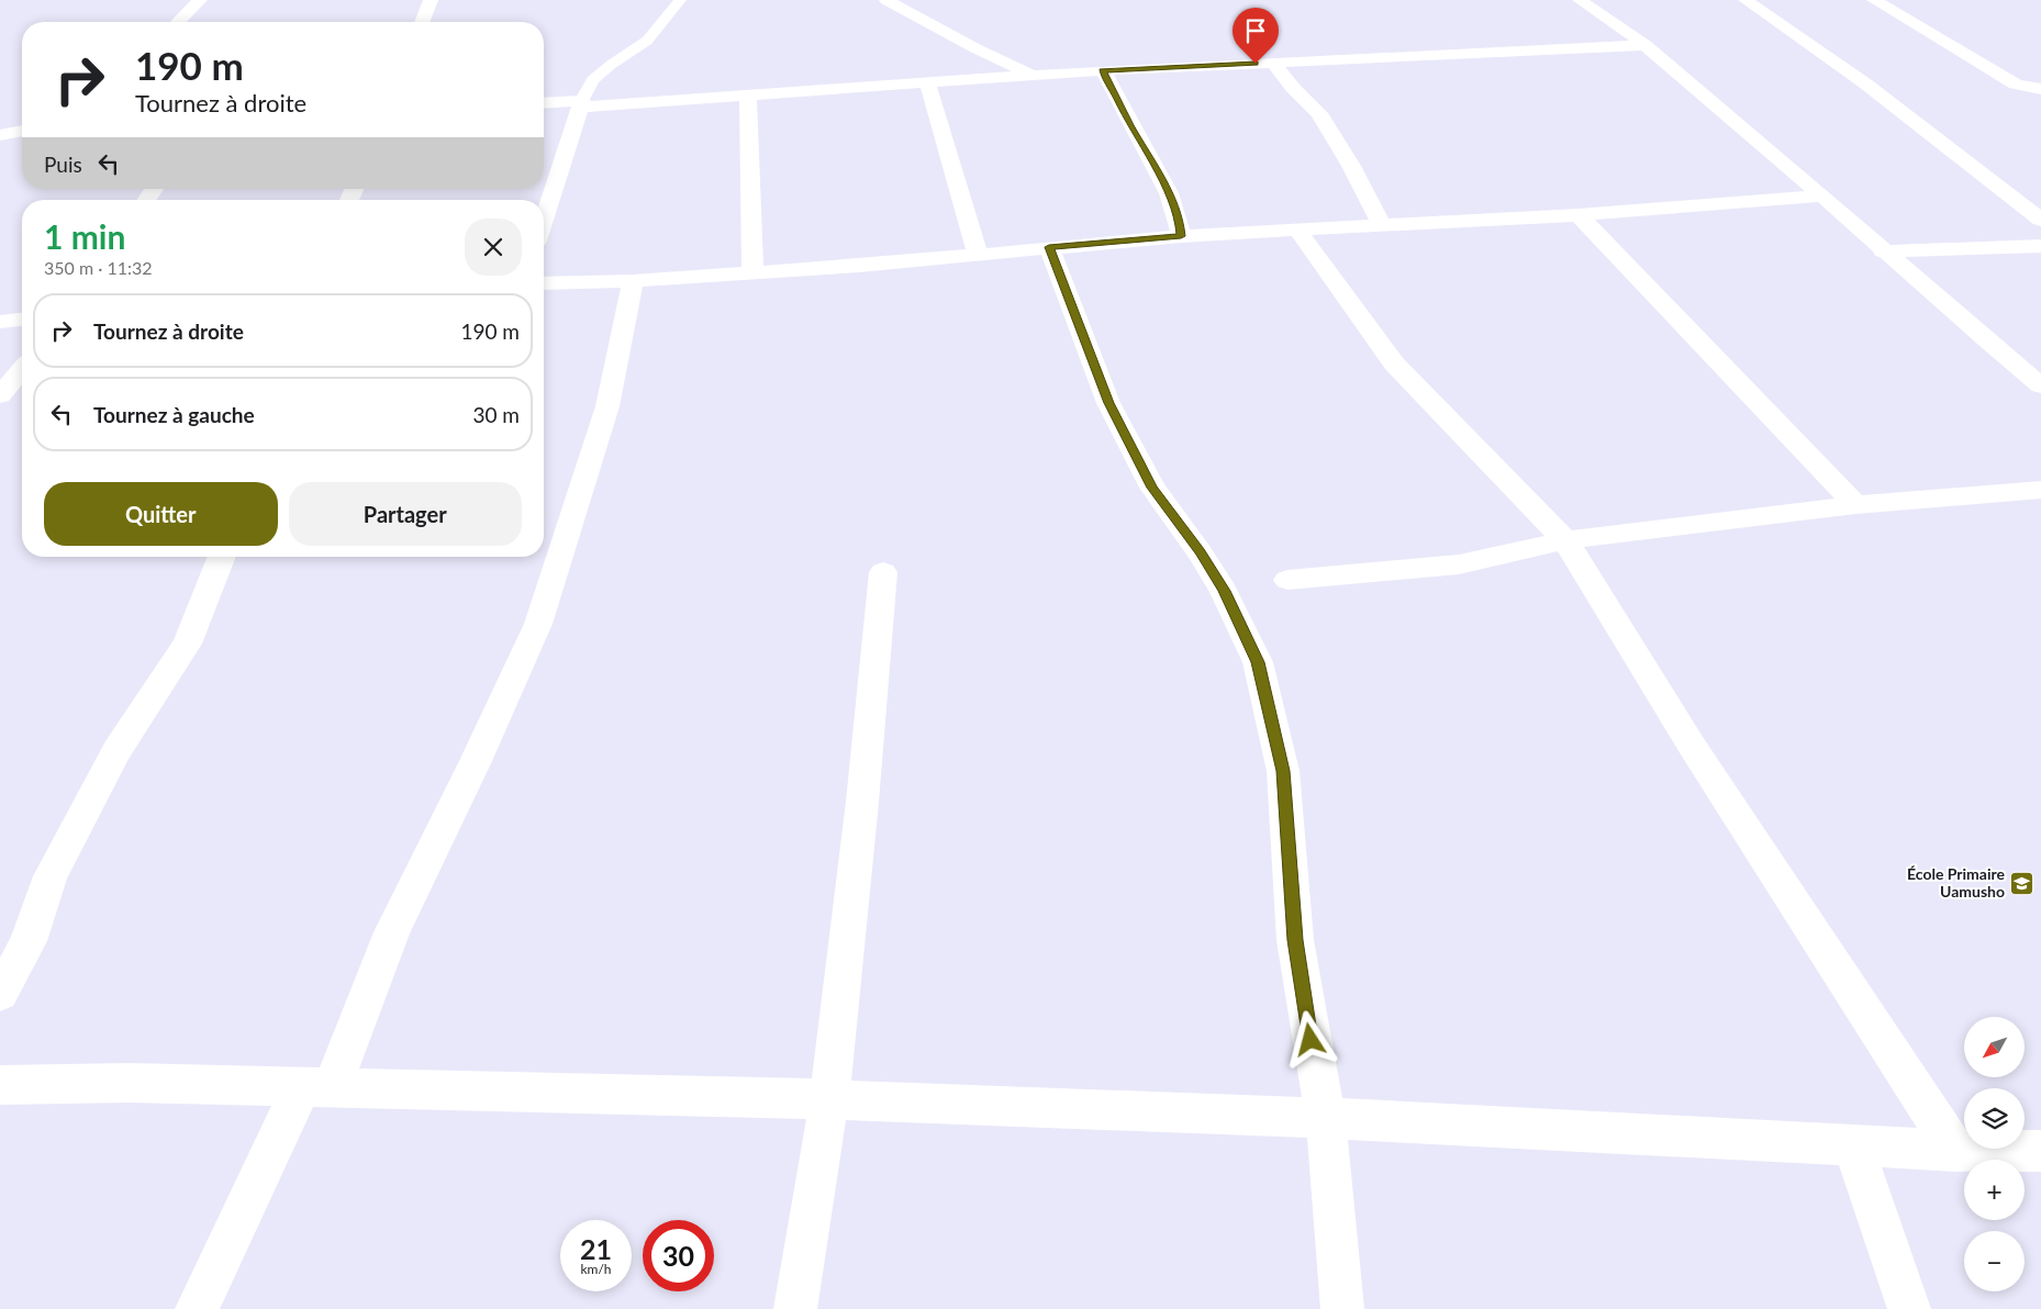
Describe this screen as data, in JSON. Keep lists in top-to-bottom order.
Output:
{
  "places": {
    "school or university": ["École Primaire Uamusho"]
  },
  "north": "bottom left",
  "page": {
    "turn": ["190 m", "Tournez à droite"],
    "then": "Puis",
    "heading": ["1 min", "350 m · 11:32"],
    "list": [
      {
        "name": "Tournez à droite",
        "value": "190 m"
      },
      {
        "name": "Tournez à gauche",
        "value": "30 m"
      }
    ],
    "buttons": ["Quitter", "Partager"],
    "map_buttons": ["+", "−"],
    "speed": "21 km/h",
    "limit": "30"
  }
}
